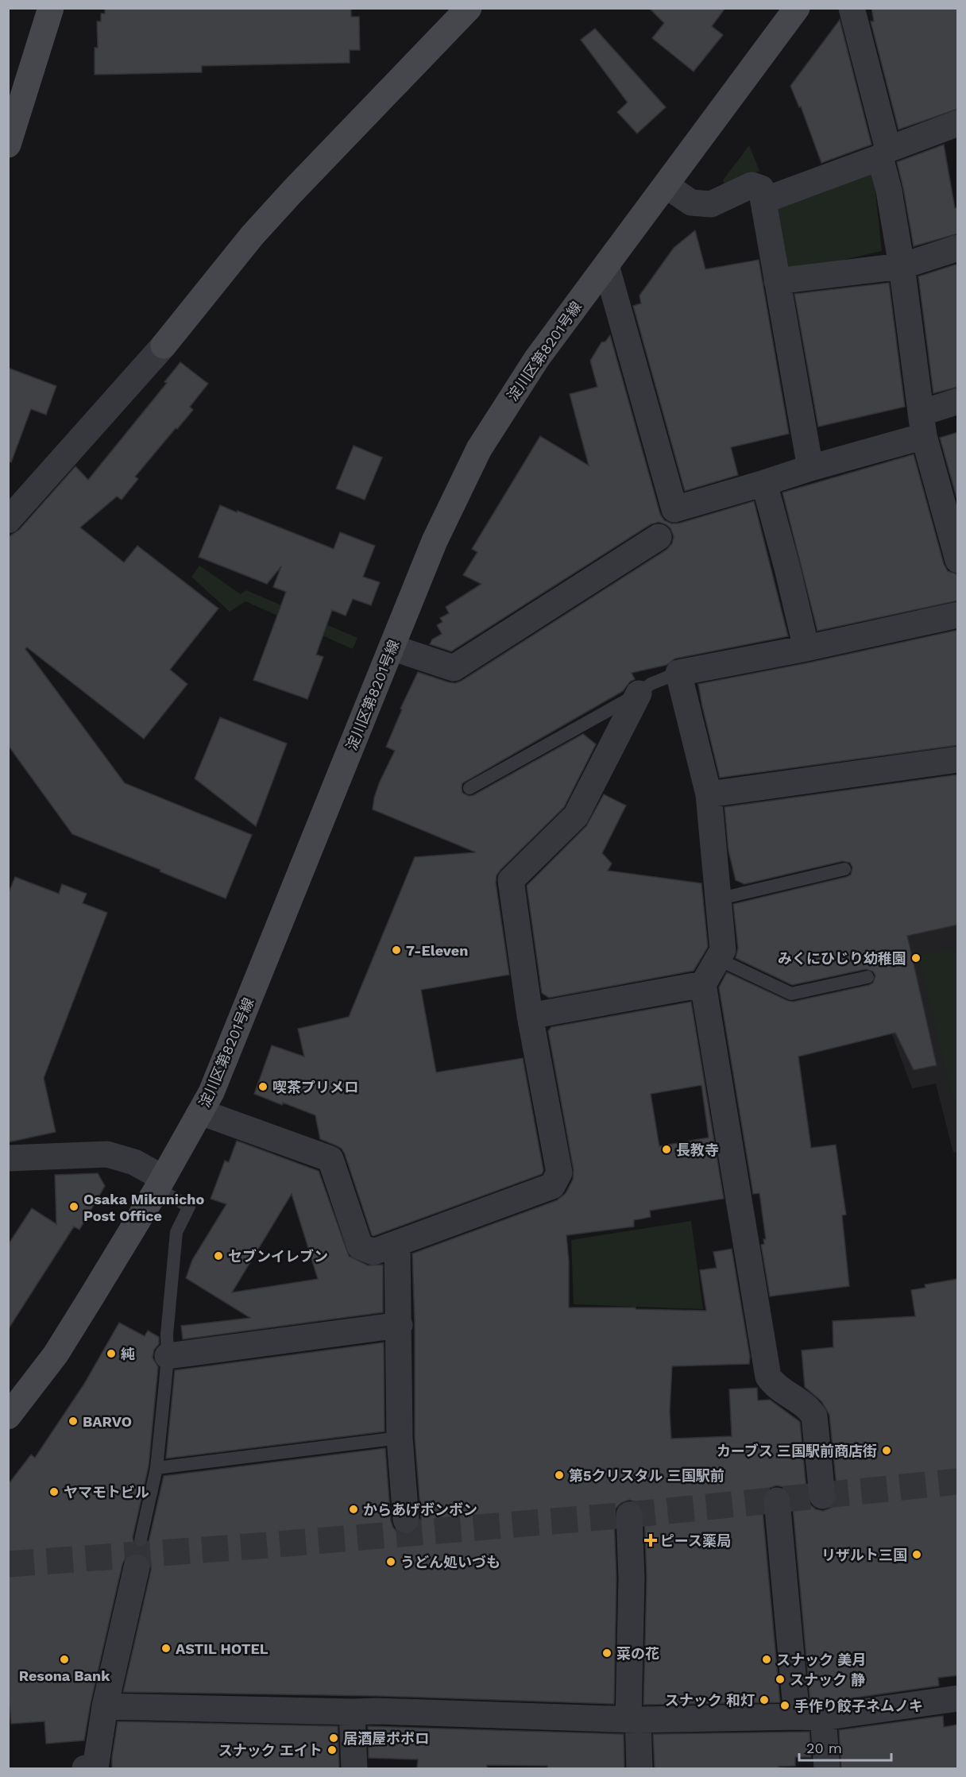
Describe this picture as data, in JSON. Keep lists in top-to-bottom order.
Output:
{
  "streets": {
    "street": ["淀川区第8201号線"]
  },
  "places": {
    "other": [
      "7-Eleven",
      "みくにひじり幼稚園",
      "喫茶プリメロ",
      "長教寺",
      "Osaka Mikunicho Post Office",
      "セブンイレブン",
      "純",
      "BARVO",
      "カーブス 三国駅前商店街",
      "第5クリスタル 三国駅前",
      "ヤマモトビル",
      "からあげボンボン",
      "リザルト三国",
      "うどん処いづも",
      "ASTIL HOTEL",
      "菜の花",
      "Resona Bank",
      "スナック 美月",
      "スナック 静",
      "スナック 和灯",
      "手作り餃子ネムノキ",
      "居酒屋ポポロ",
      "スナック エイト"
    ],
    "health": ["ピース薬局"]
  },
  "scale_bar": "20 m"
}
